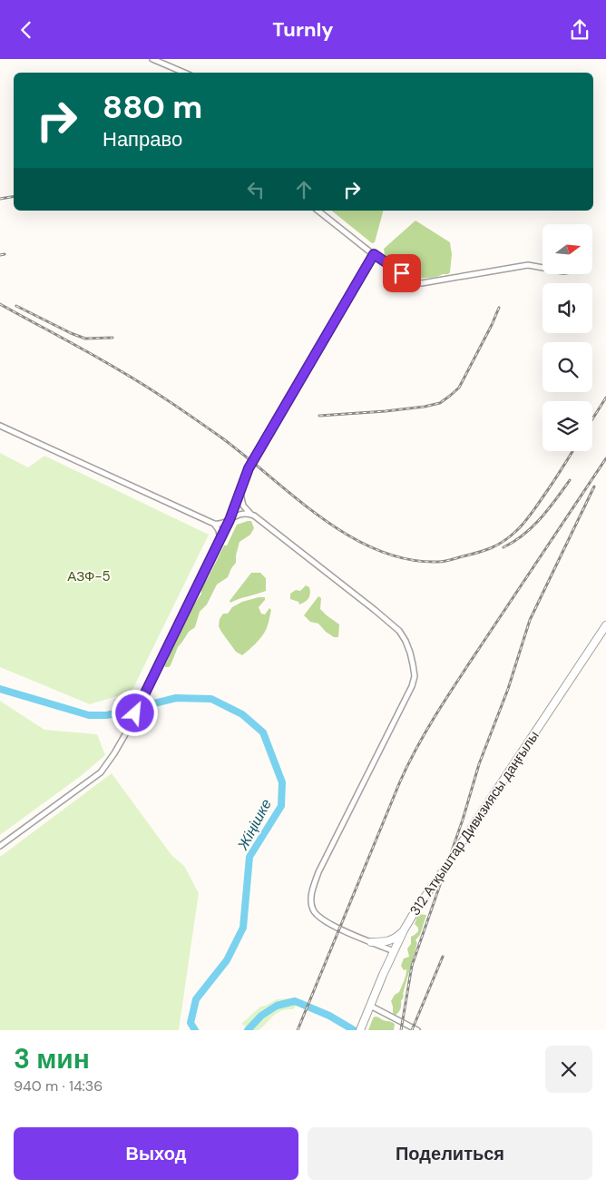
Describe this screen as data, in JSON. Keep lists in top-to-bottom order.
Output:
{
  "streets": {
    "highway": ["312 Атқыштар Дивизиясы даңғылы"]
  },
  "water": ["Жіңішке"],
  "parks": ["АЗФ-5"],
  "north": "right",
  "page": {
    "header": "Turnly",
    "turn": ["880 m", "Направо"],
    "heading": ["3 мин", "940 m · 14:36"],
    "buttons": ["Выход", "Поделиться"]
  }
}
